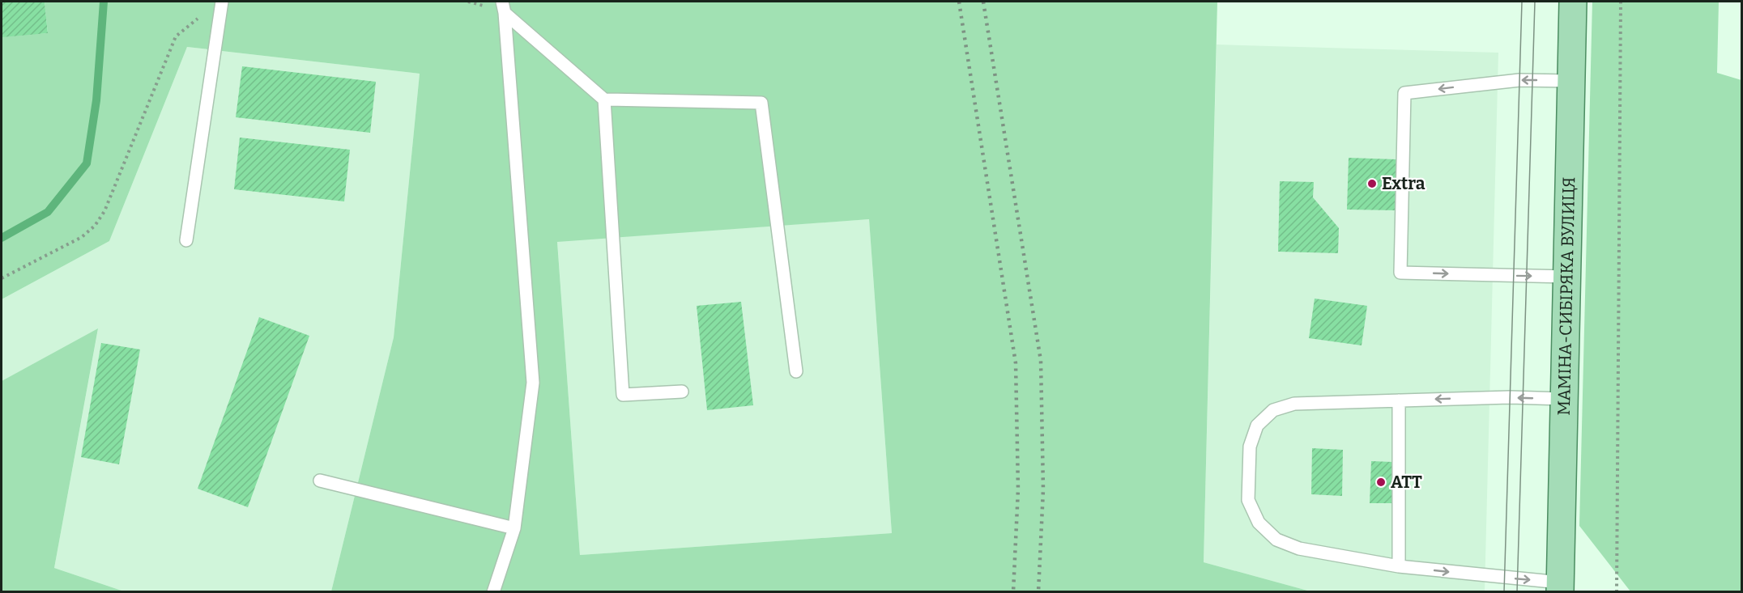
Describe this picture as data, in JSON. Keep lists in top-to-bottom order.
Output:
{
  "streets": {
    "main road": ["МАМІНА-СИБІРЯКА ВУЛИЦЯ"]
  },
  "places": ["Extra", "ATT"]
}
